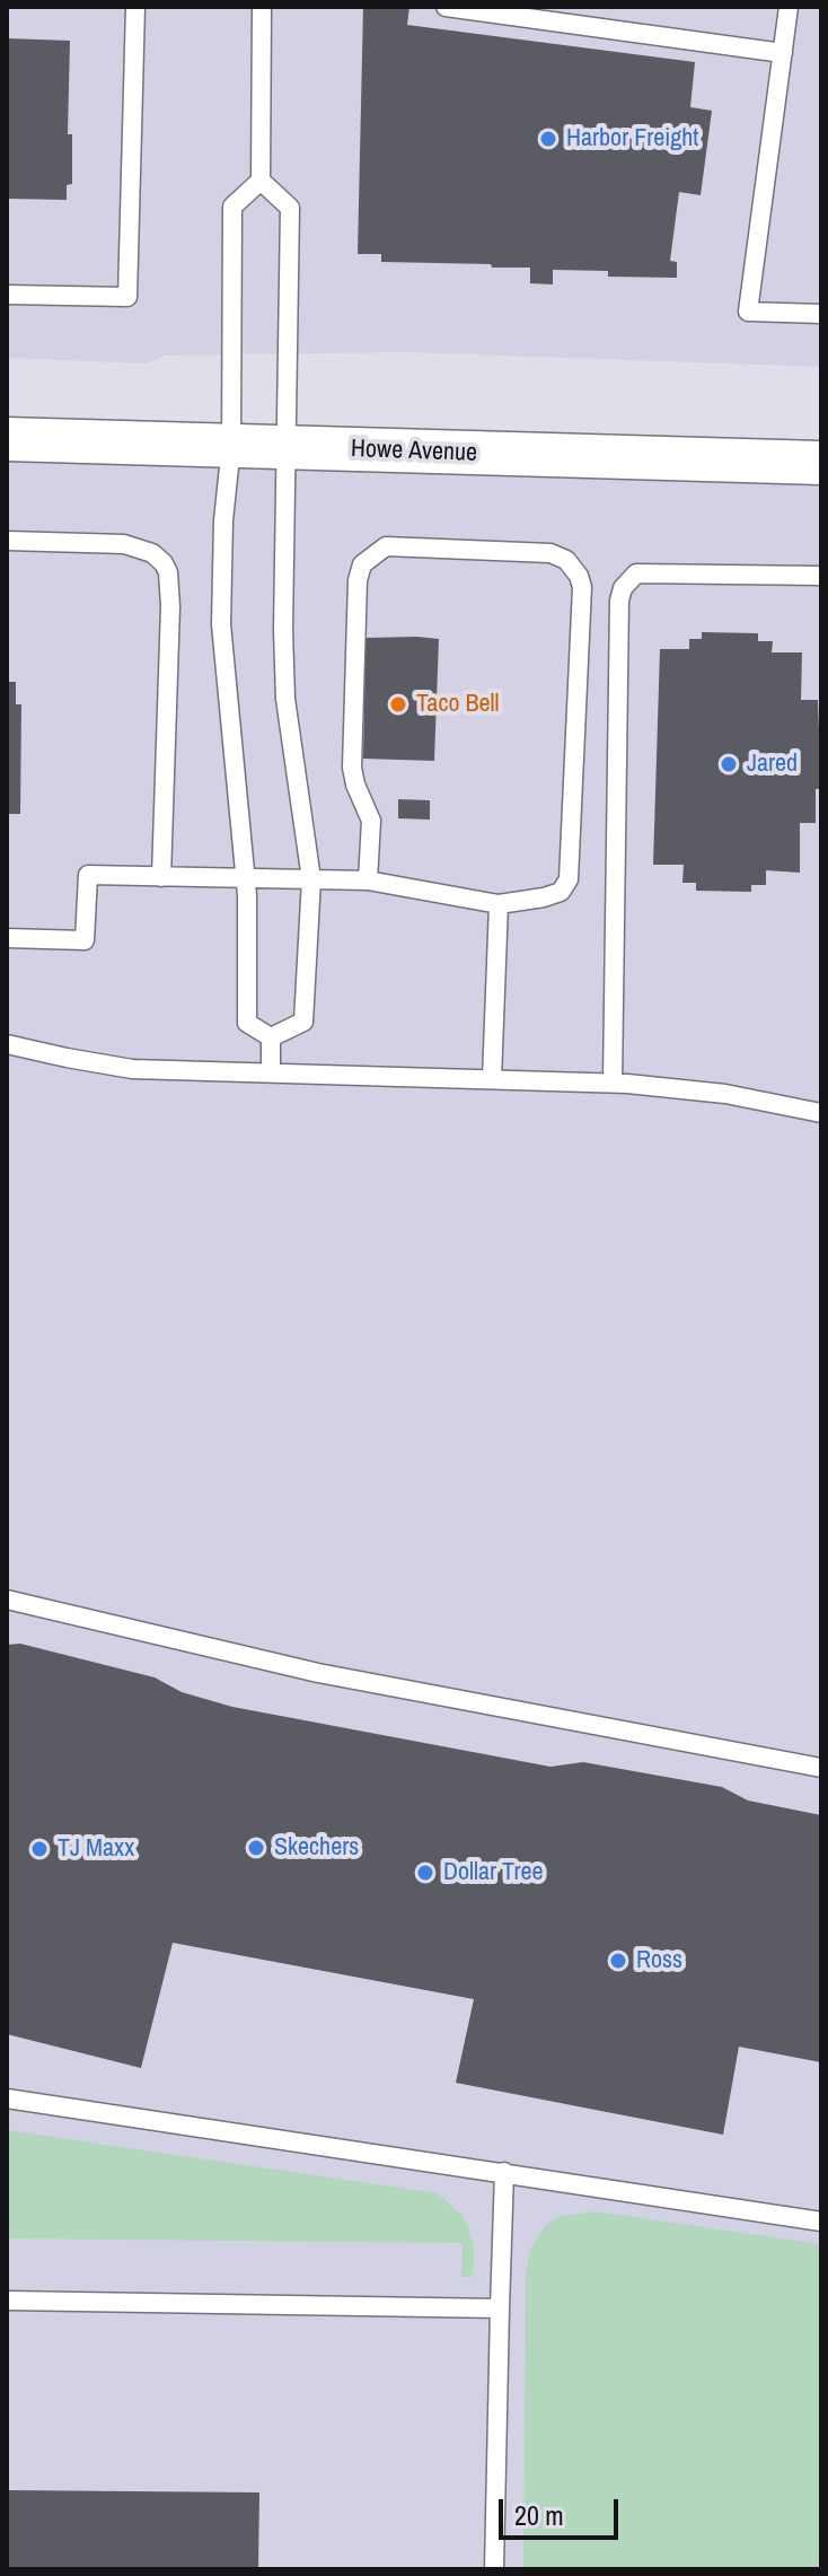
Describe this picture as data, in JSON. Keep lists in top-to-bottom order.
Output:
{
  "streets": {
    "street": ["Howe Avenue"]
  },
  "places": [
    "Harbor Freight",
    "Taco Bell",
    "Jared",
    "Skechers",
    "TJ Maxx",
    "Dollar Tree",
    "Ross"
  ],
  "scale_bar": "20 m"
}
